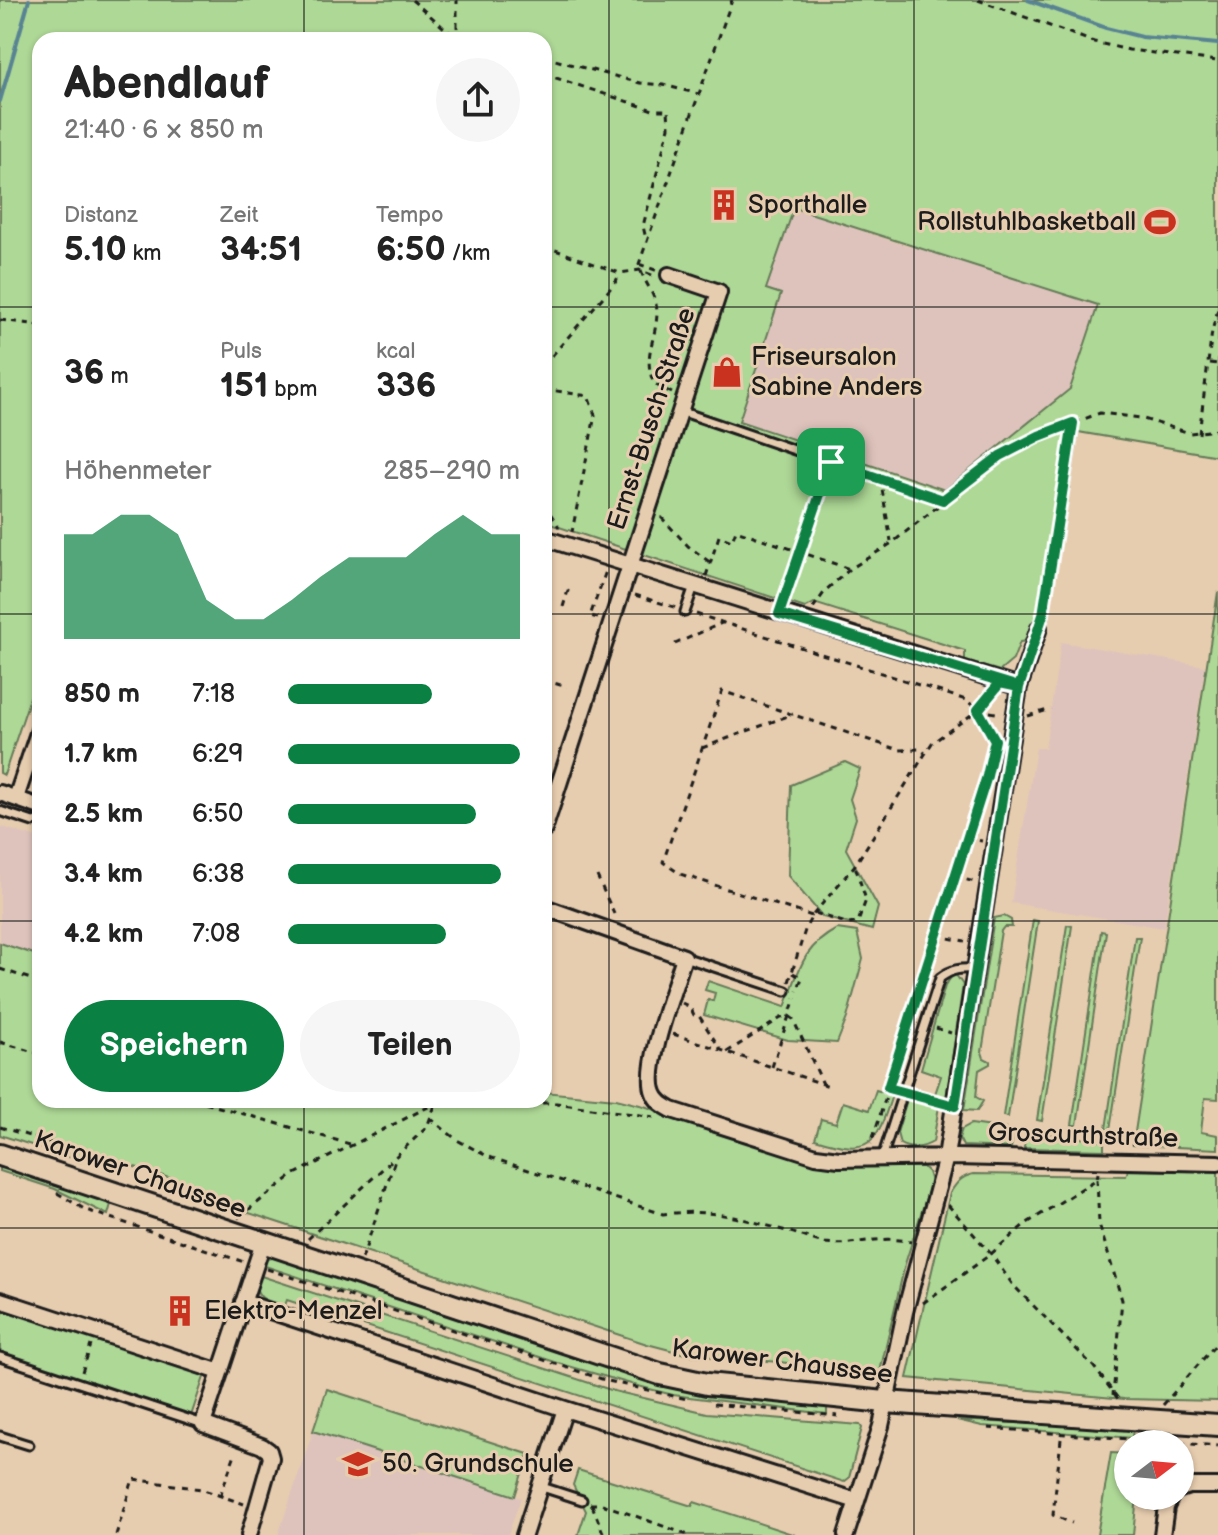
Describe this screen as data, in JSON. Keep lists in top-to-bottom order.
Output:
{
  "streets": {
    "main road": ["Karower Chaussee"],
    "street": ["Ernst-Busch-Straße", "Groscurthstraße"]
  },
  "places": {
    "building": ["Sporthalle", "Elektro-Menzel"],
    "sports": ["Rollstuhlbasketball"],
    "shop": ["Friseursalon Sabine Anders"],
    "school or university": ["50. Grundschule"]
  },
  "north": "right",
  "page": {
    "heading": ["Abendlauf", "21:40 · 6 × 850 m"],
    "stats": [
      ["Distanz", "5.10 km"],
      ["Zeit", "34:51"],
      ["Tempo", "6:50 /km"],
      ["36 m"],
      ["Puls", "151 bpm"],
      ["kcal", "336"]
    ],
    "chart": ["Höhenmeter", "285–290 m"],
    "list": [
      {
        "name": "850 m",
        "note": "7:18"
      },
      {
        "name": "1.7 km",
        "note": "6:29"
      },
      {
        "name": "2.5 km",
        "note": "6:50"
      },
      {
        "name": "3.4 km",
        "note": "6:38"
      },
      {
        "name": "4.2 km",
        "note": "7:08"
      }
    ],
    "buttons": ["Speichern", "Teilen"]
  }
}
